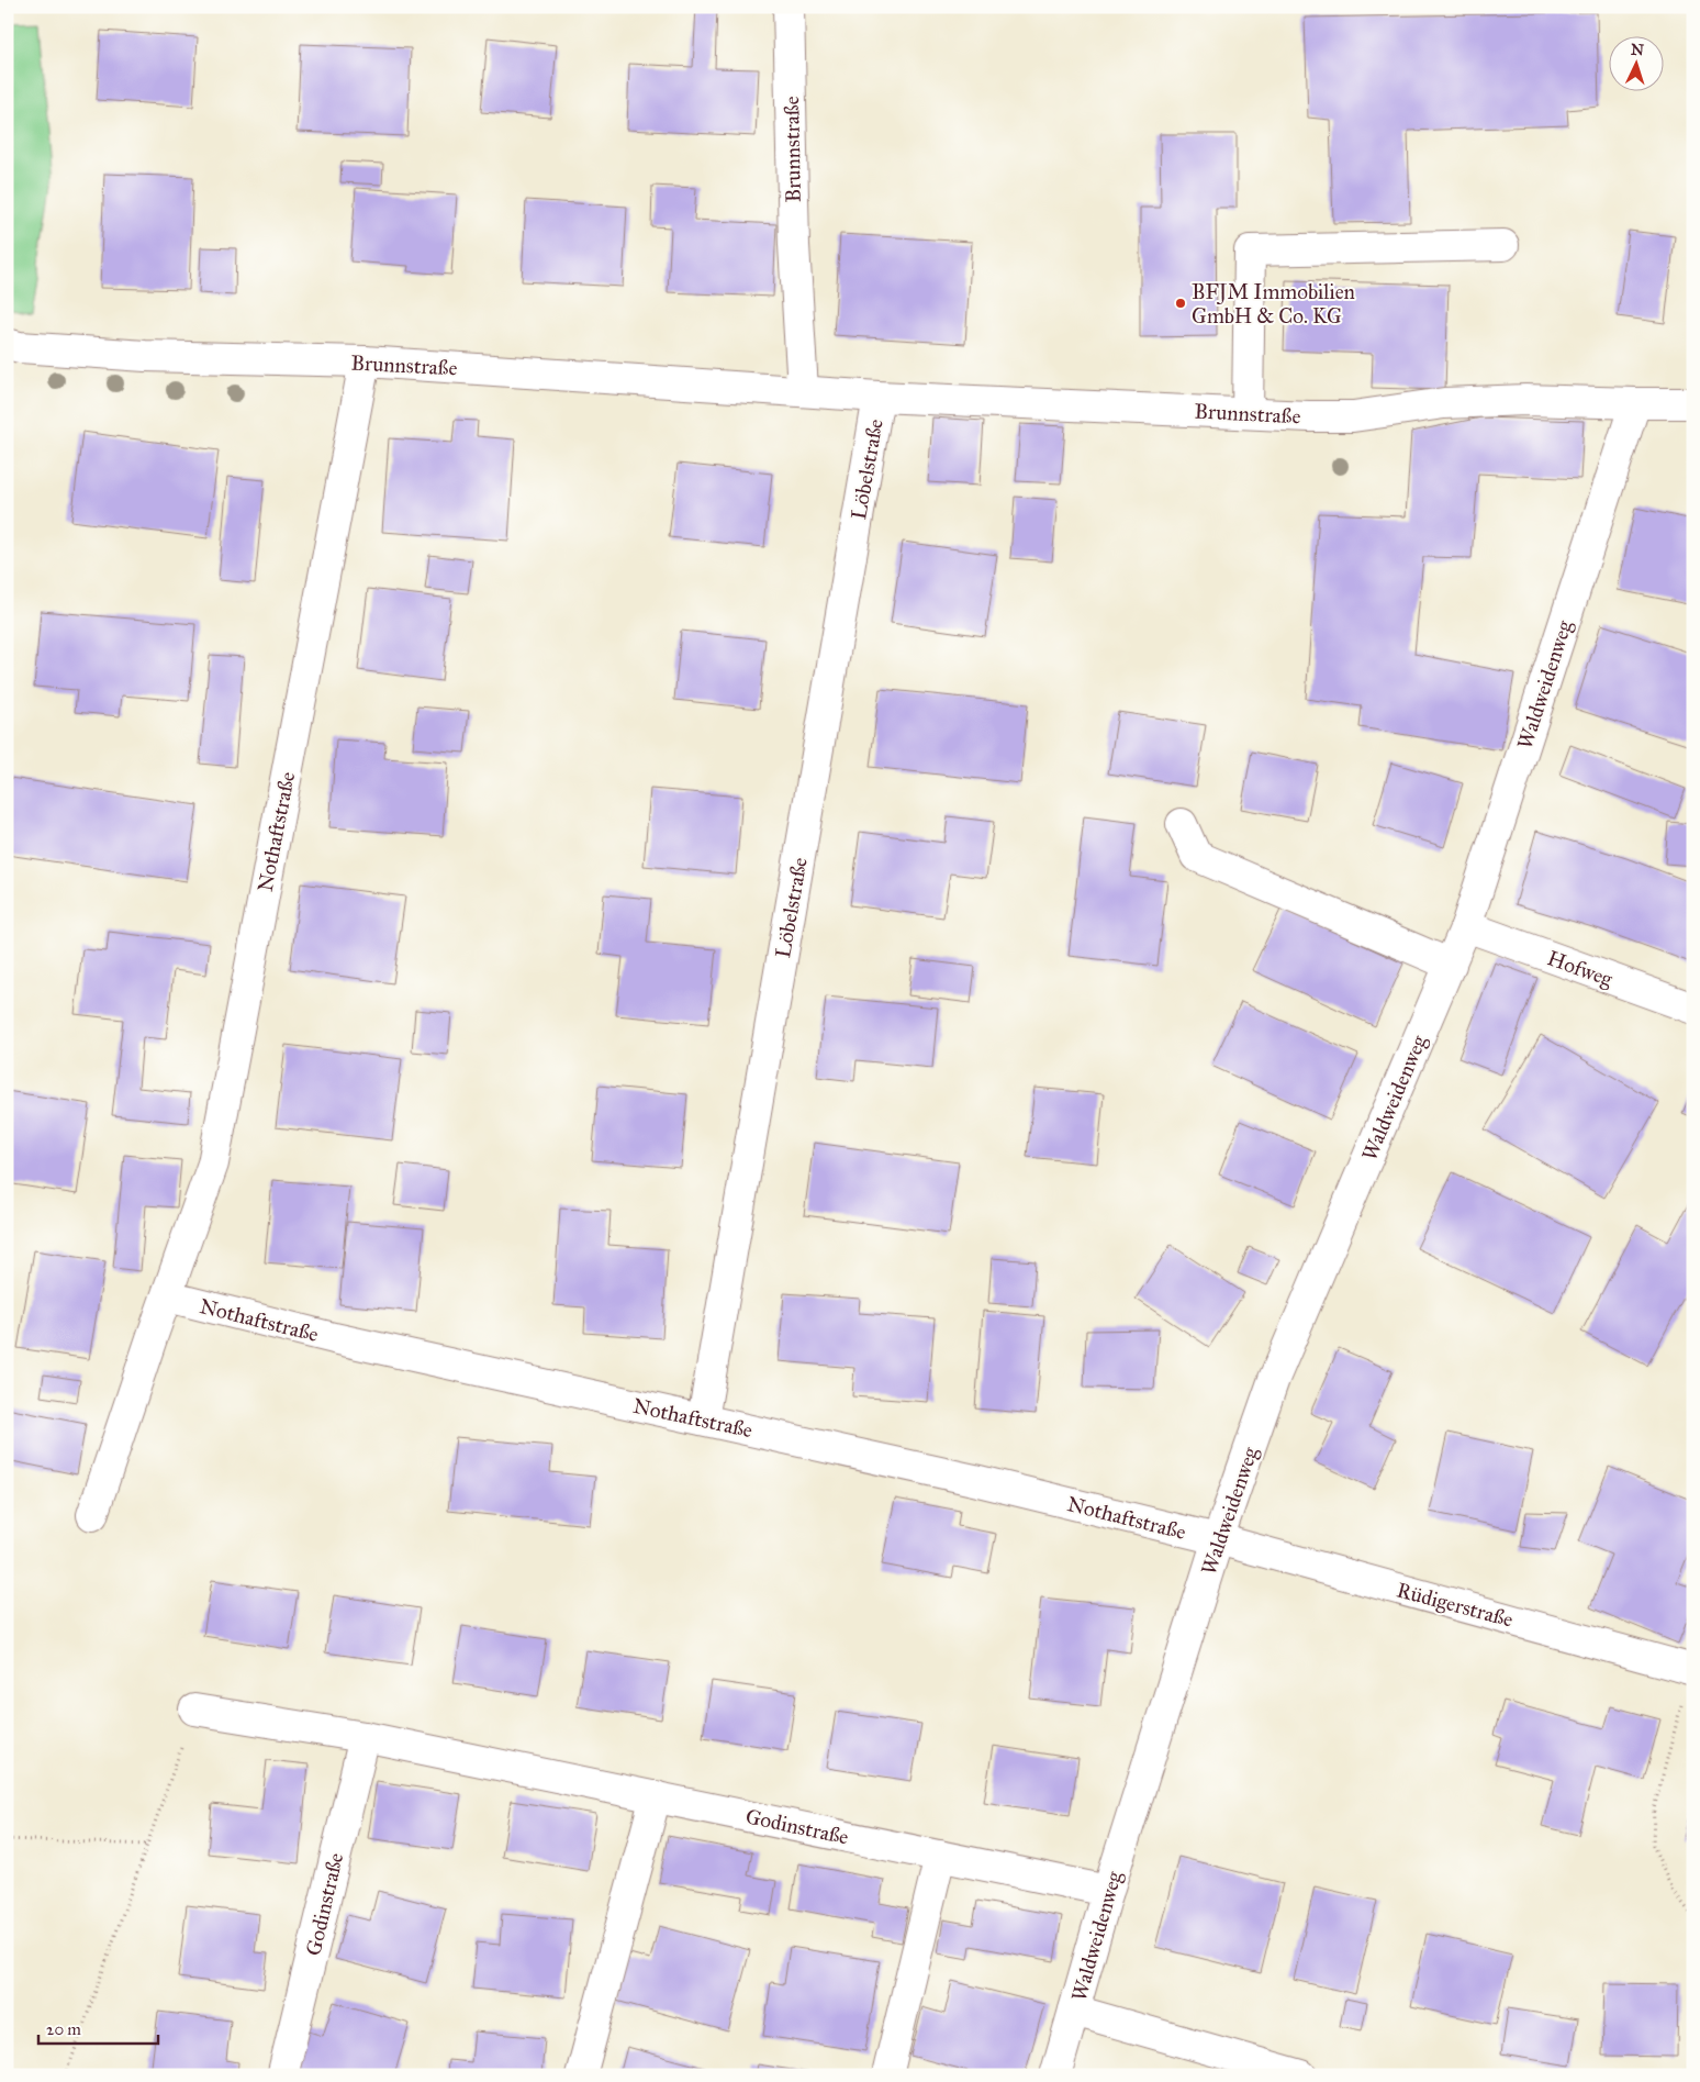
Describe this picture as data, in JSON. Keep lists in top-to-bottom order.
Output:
{
  "streets": {
    "street": [
      "Brunnstraße",
      "Löbelstraße",
      "Waldweidenweg",
      "Nothaftstraße",
      "Hofweg",
      "Rüdigerstraße",
      "Godinstraße"
    ]
  },
  "crossings": [
    ["Brunnstraße", "Löbelstraße"],
    ["Brunnstraße", "Waldweidenweg"],
    ["Brunnstraße", "Nothaftstraße"],
    ["Löbelstraße", "Nothaftstraße"],
    ["Waldweidenweg", "Nothaftstraße"],
    ["Waldweidenweg", "Hofweg"],
    ["Waldweidenweg", "Rüdigerstraße"],
    ["Waldweidenweg", "Godinstraße"],
    ["Nothaftstraße", "Rüdigerstraße"]
  ],
  "places": ["BFJM Immobilien GmbH & Co. KG"],
  "scale_bar": "20 m",
  "north": "top"
}
